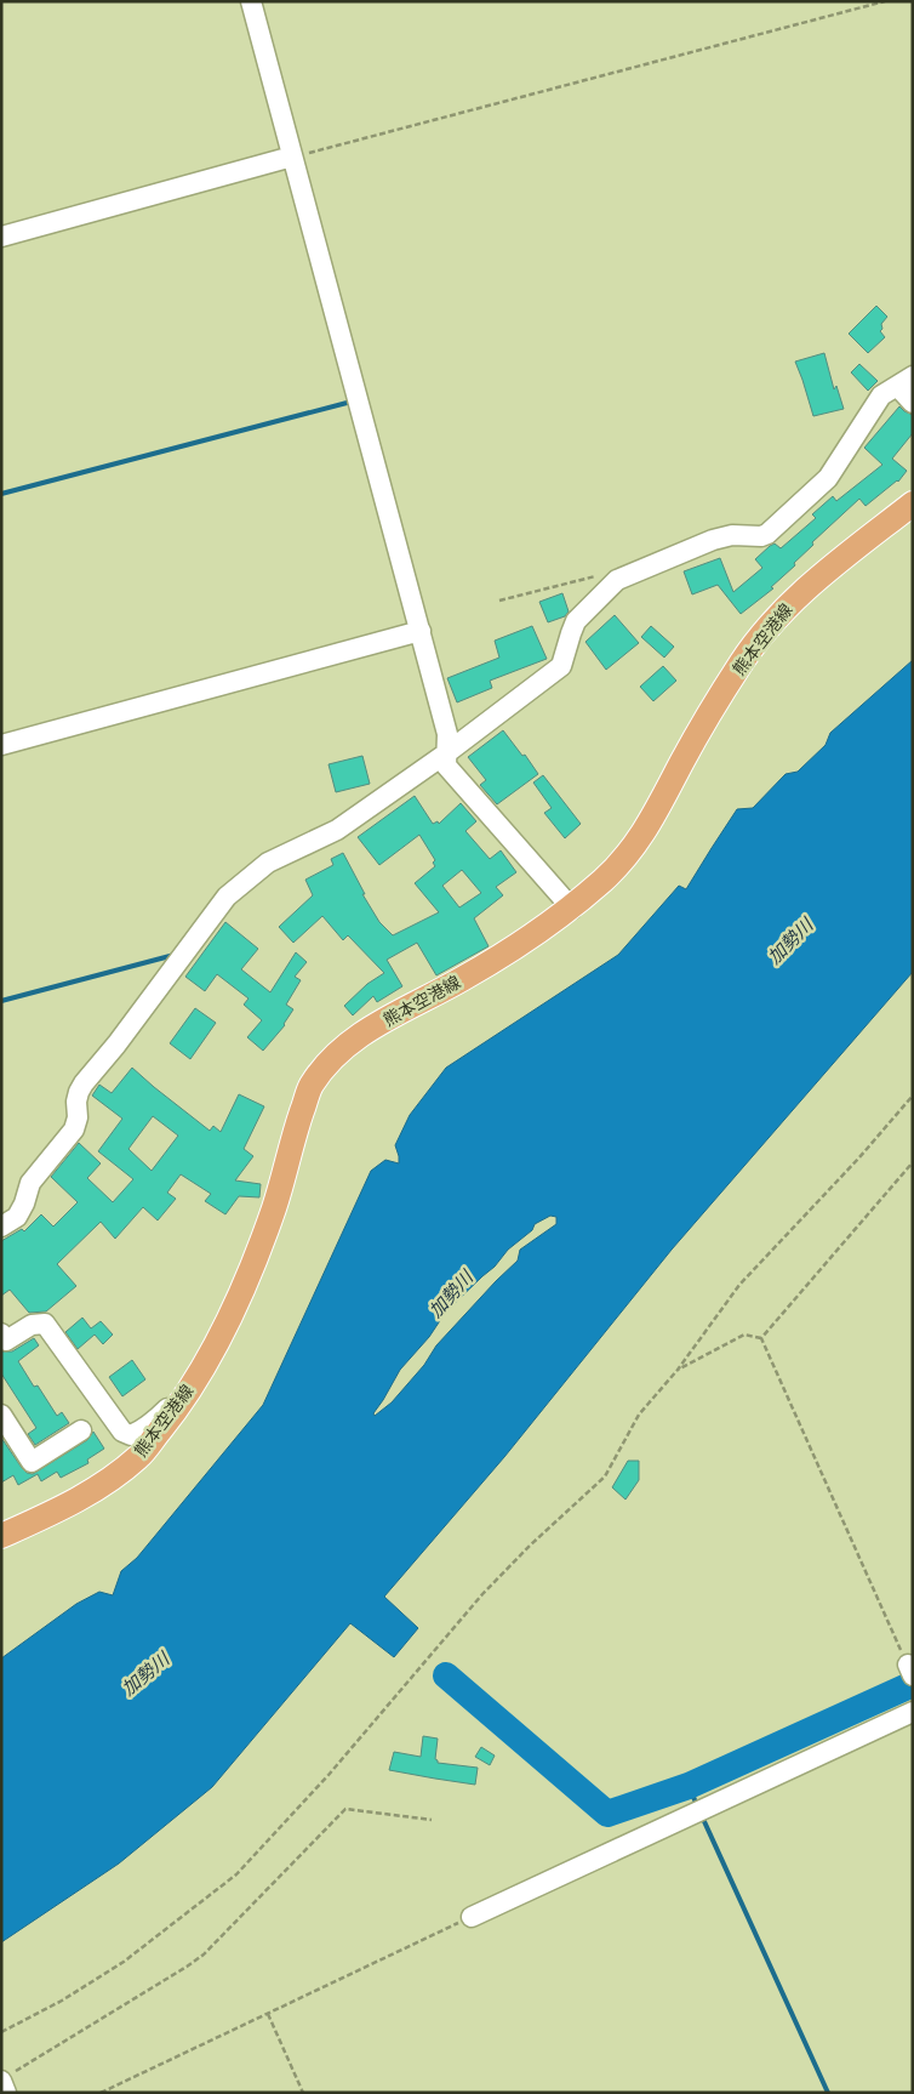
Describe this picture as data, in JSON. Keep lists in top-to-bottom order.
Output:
{
  "streets": {
    "main road": ["熊本空港線"]
  },
  "water": ["加勢川"]
}
